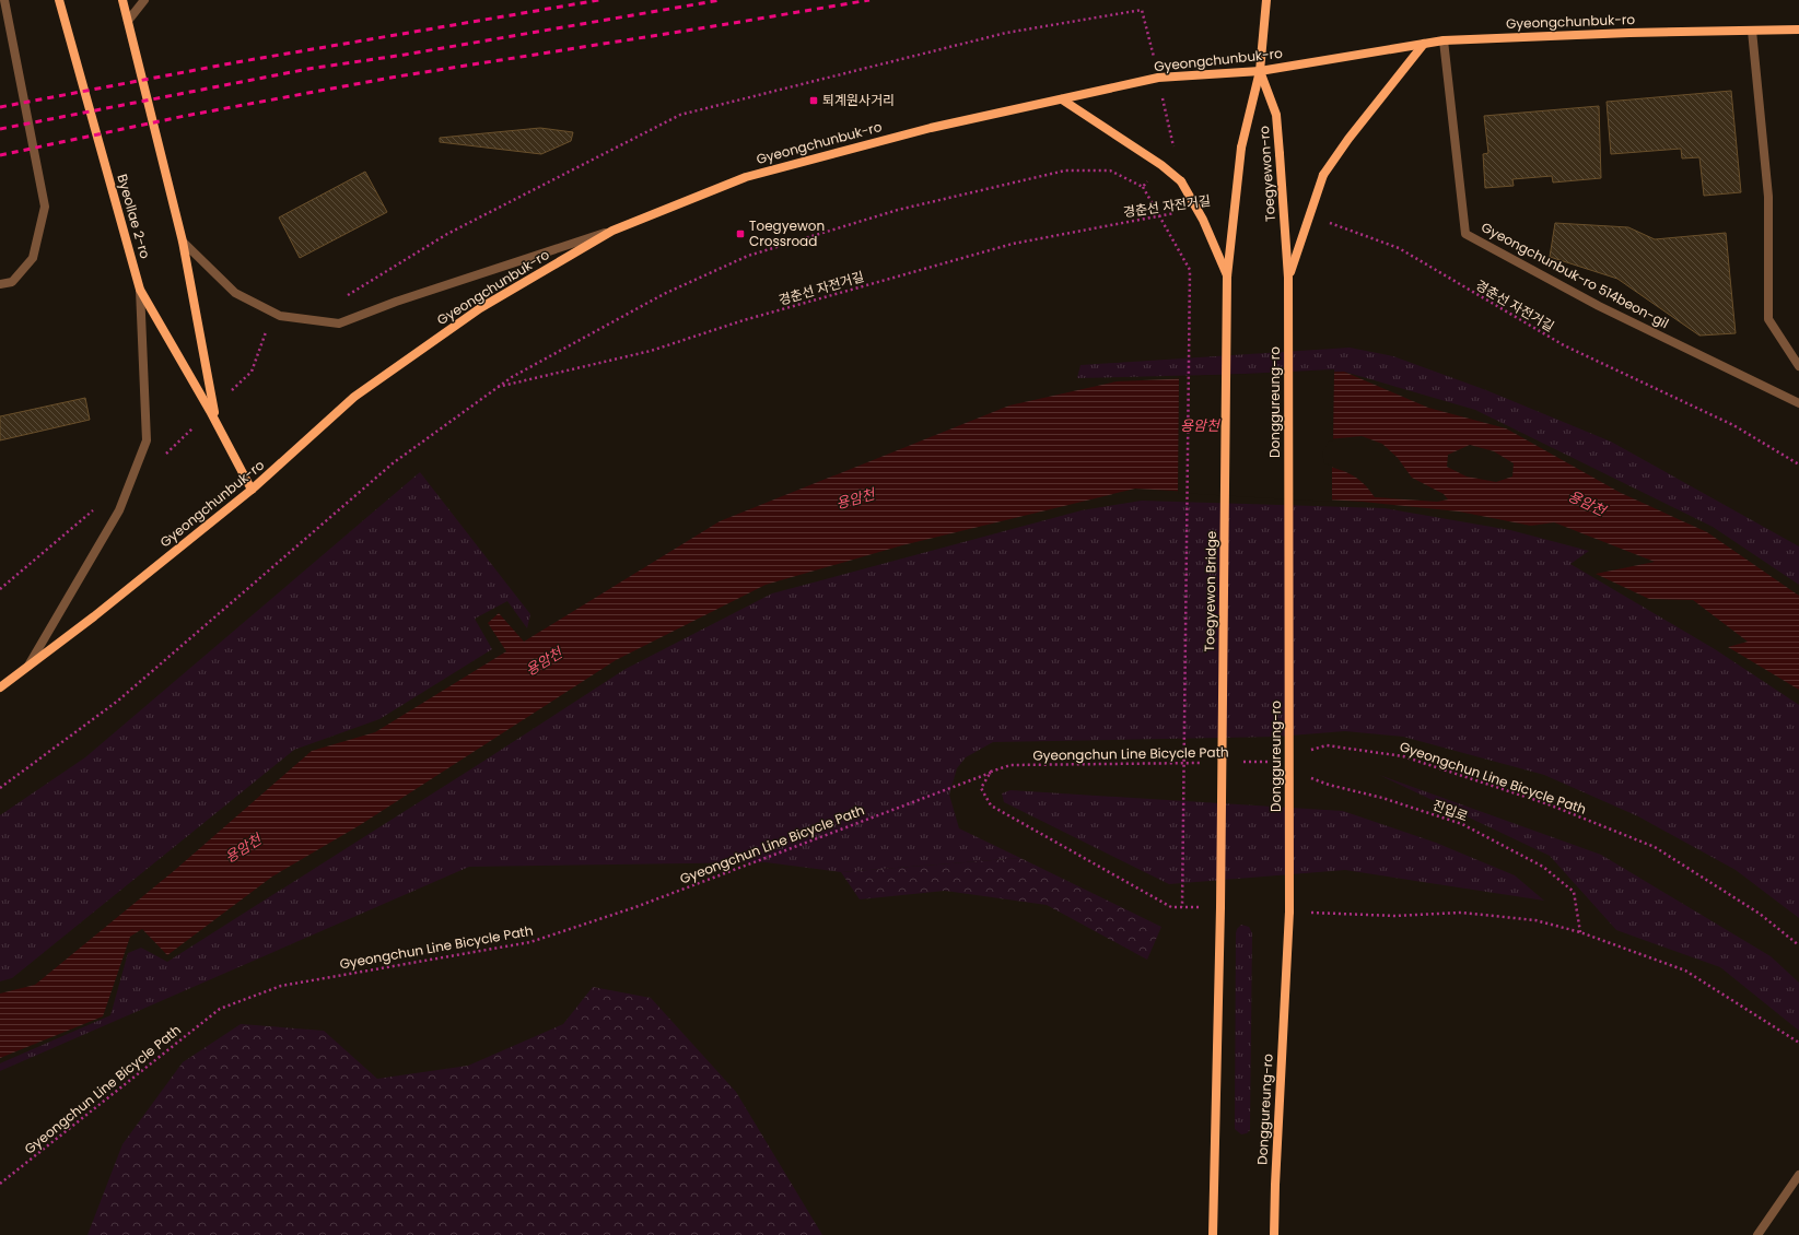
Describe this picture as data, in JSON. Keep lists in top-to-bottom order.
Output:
{
  "streets": {
    "street": [
      "Gyeongchunbuk-ro",
      "Toegyewon-ro",
      "Byeollae 2-ro",
      "Gyeongchunbuk-ro 514beon-gil",
      "Donggureung-ro",
      "Toegyewon Bridge"
    ],
    "path": ["경춘선 자전거길", "Gyeongchun Line Bicycle Path", "진입로"]
  },
  "crossings": [
    ["Gyeongchunbuk-ro", "Toegyewon-ro"],
    ["Gyeongchunbuk-ro", "Byeollae 2-ro"],
    ["Gyeongchunbuk-ro", "Gyeongchunbuk-ro 514beon-gil"],
    ["Toegyewon-ro", "Donggureung-ro"],
    ["Toegyewon-ro", "Toegyewon Bridge"]
  ],
  "water": ["용암천"],
  "places": {
    "transit": ["퇴계원사거리", "Toegyewon Crossroad"]
  }
}
